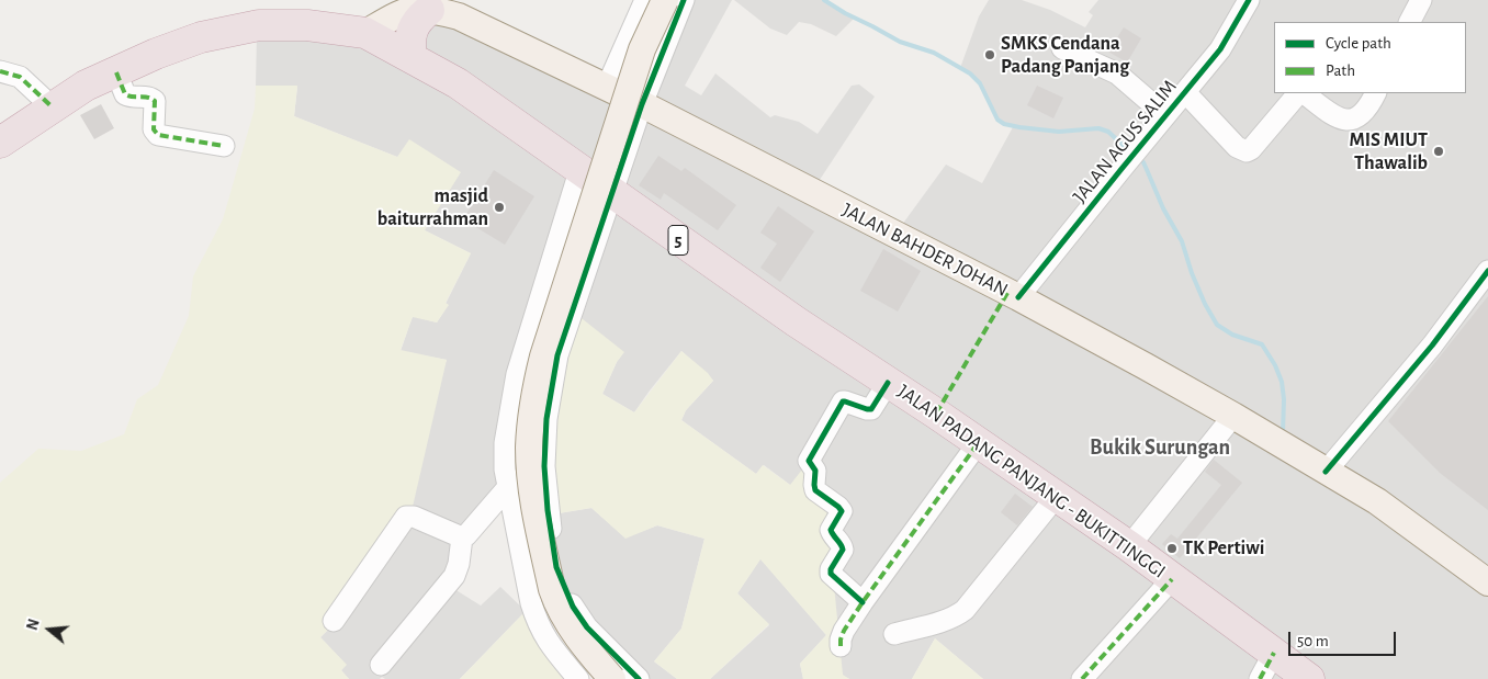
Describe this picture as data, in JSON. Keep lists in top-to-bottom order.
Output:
{
  "streets": {
    "highway": ["5", "JALAN PADANG PANJANG - BUKITTINGGI"],
    "main road": ["JALAN BAHDER JOHAN"],
    "street": ["JALAN AGUS SALIM"]
  },
  "crossings": [
    ["JALAN AGUS SALIM", "JALAN BAHDER JOHAN"]
  ],
  "districts": ["Bukik Surungan"],
  "places": [
    "SMKS Cendana Padang Panjang",
    "MIS MIUT Thawalib",
    "masjid baiturrahman",
    "TK Pertiwi"
  ],
  "legend": ["Cycle path", "Path"],
  "scale_bar": "50 m",
  "north": "left"
}
